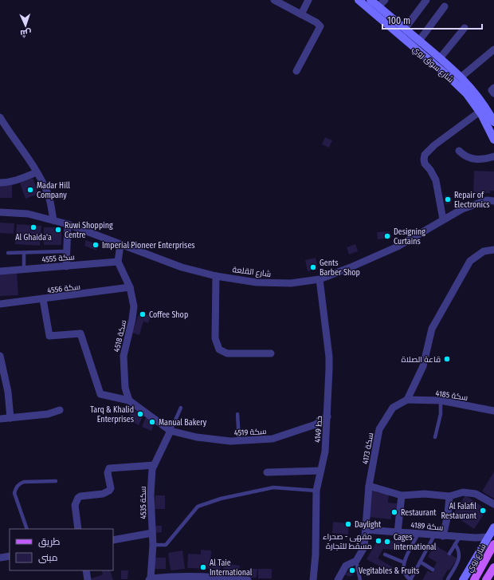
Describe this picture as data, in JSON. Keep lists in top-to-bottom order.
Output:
{
  "streets": {
    "main road": ["شارع سوق روي", "شارع روي"],
    "street": [
      "سكة 4555",
      "شارع القلعة",
      "سكة 4556",
      "سكة 4518",
      "سكة 4185",
      "4149 خط",
      "سكة 4519",
      "سكة 4173",
      "سكة 4535",
      "سكة 4189"
    ]
  },
  "crossings": [
    ["سكة 4555", "سكة 4518"],
    ["شارع القلعة", "4149 خط"],
    ["سكة 4556", "سكة 4518"],
    ["سكة 4185", "سكة 4173"],
    ["4149 خط", "سكة 4519"],
    ["سكة 4519", "سكة 4535"],
    ["سكة 4173", "سكة 4189"]
  ],
  "places": [
    "Madar Hill Company",
    "Repair of Electronics",
    "Al Ghaida'a",
    "Ruwi Shopping Centre",
    "Designing Curtains",
    "Imperial Pioneer Enterprises",
    "Gents Barber Shop",
    "Coffee Shop",
    "قاعة الصلاة",
    "Tarq & Khalid Enterprises",
    "Manual Bakery",
    "Al Falafil Restaurant",
    "Restaurant",
    "Daylight",
    "مقهى - صحراء مسقط للتجارة",
    "Cages International",
    "Al Taie International",
    "Vegitables & Fruits"
  ],
  "legend": ["طريق", "مبنى"],
  "scale_bar": "100 m",
  "north": "bottom"
}
